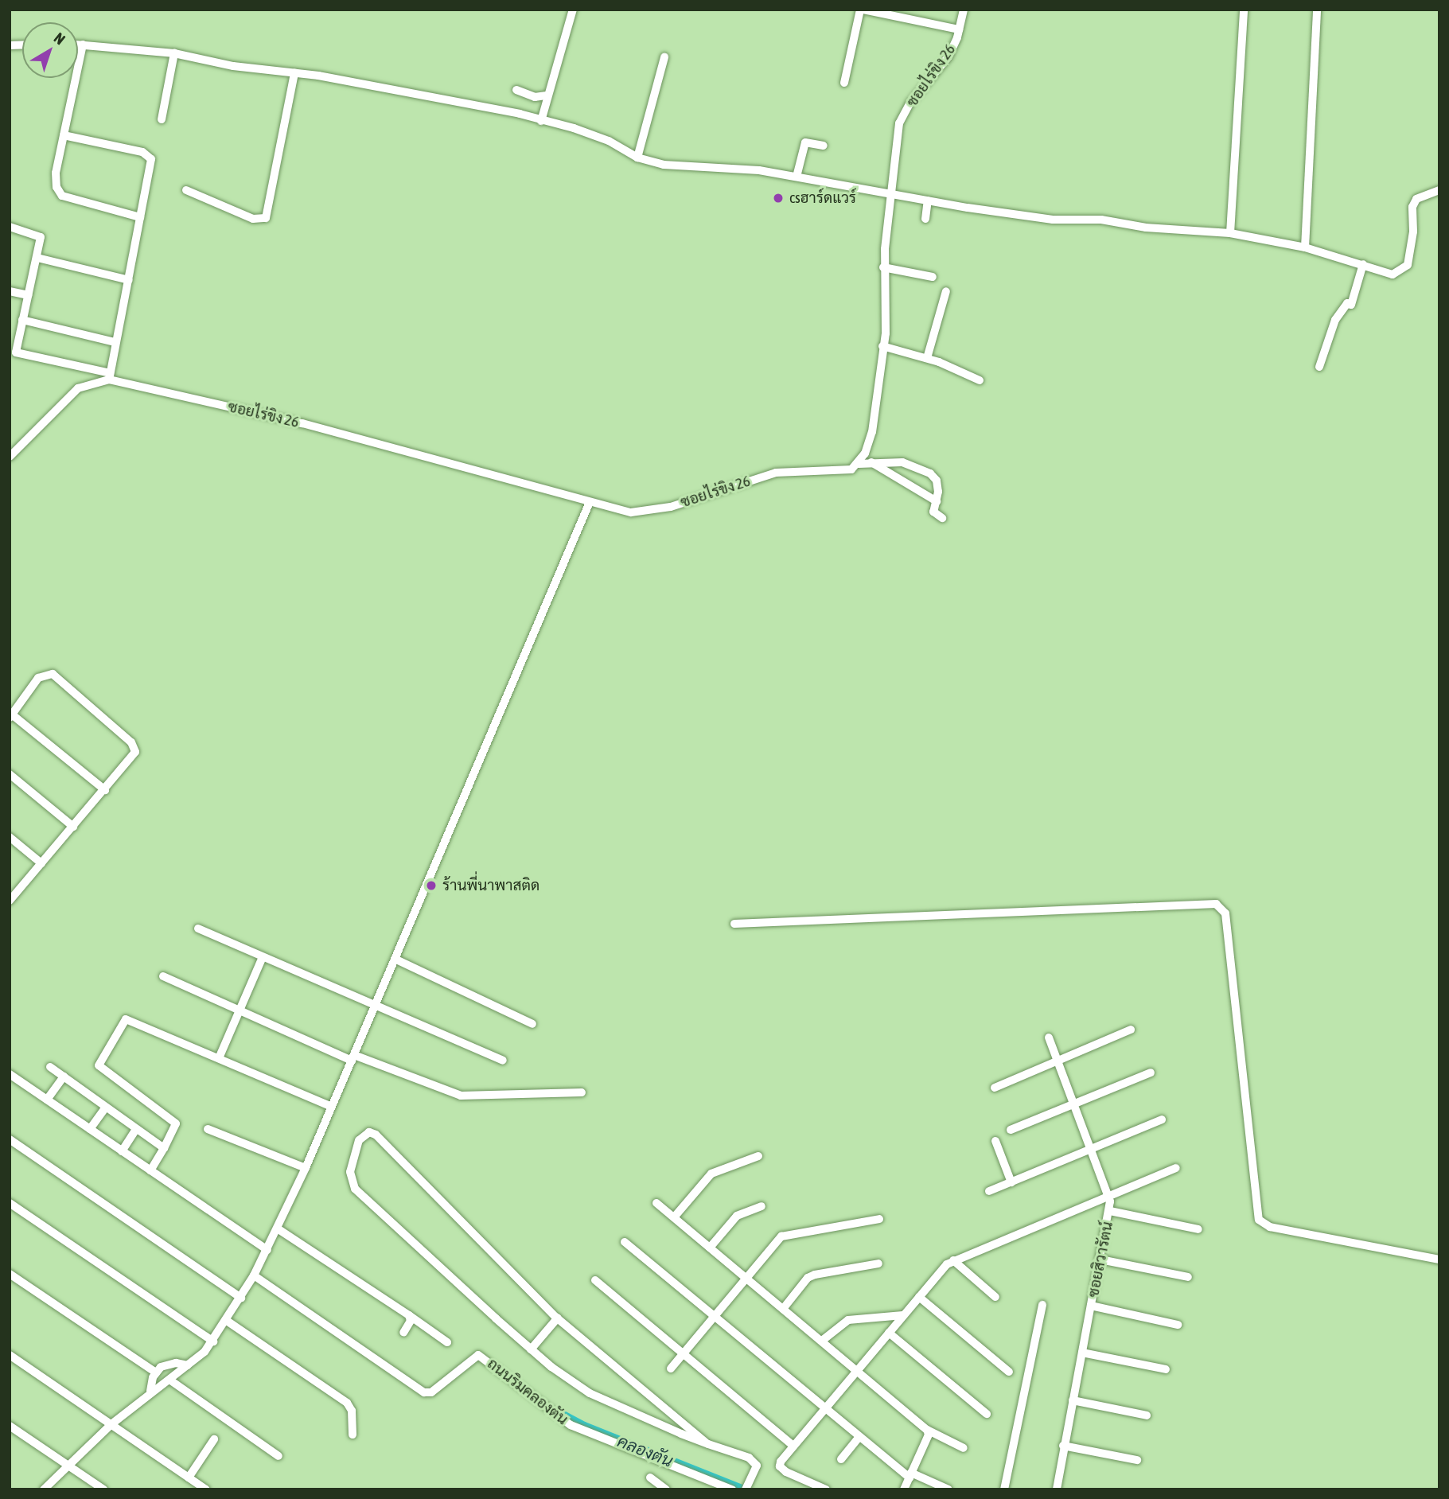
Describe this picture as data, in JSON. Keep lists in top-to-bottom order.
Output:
{
  "streets": {
    "street": ["ซอยไร่ขิง 26", "ซอยสิวารัตน์", "ถนนริมคลองตัน"]
  },
  "water": ["คลองตัน"],
  "places": ["csฮาร์ดแวร์", "ร้านพี่นาพาสติด"],
  "north": "top right"
}
